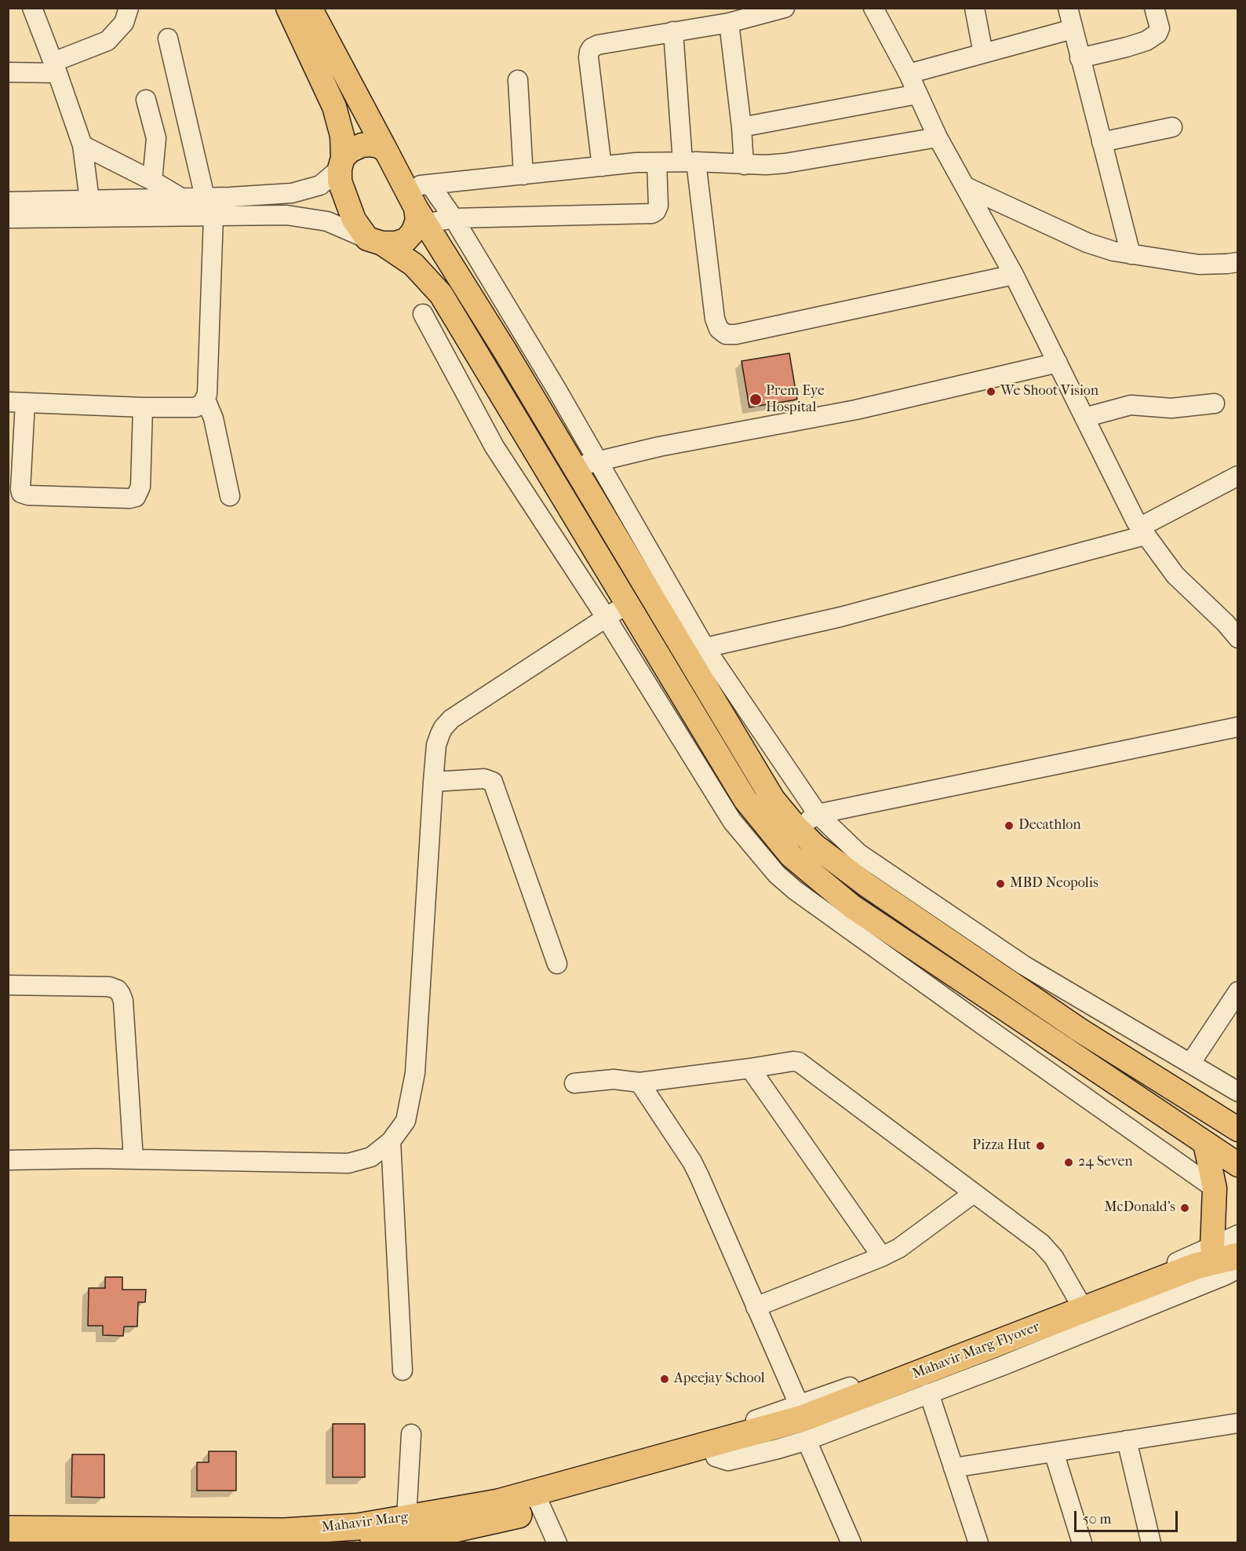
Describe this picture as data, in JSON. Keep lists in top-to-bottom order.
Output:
{
  "streets": {
    "highway": ["Mahavir Marg Flyover", "Mahavir Marg"]
  },
  "crossings": [
    ["Mahavir Marg Flyover", "Mahavir Marg"]
  ],
  "places": [
    "We Shoot Vision",
    "Prem Eye Hospital",
    "Decathlon",
    "MBD Neopolis",
    "Pizza Hut",
    "24 Seven",
    "McDonald's",
    "Apeejay School"
  ],
  "scale_bar": "50 m"
}
